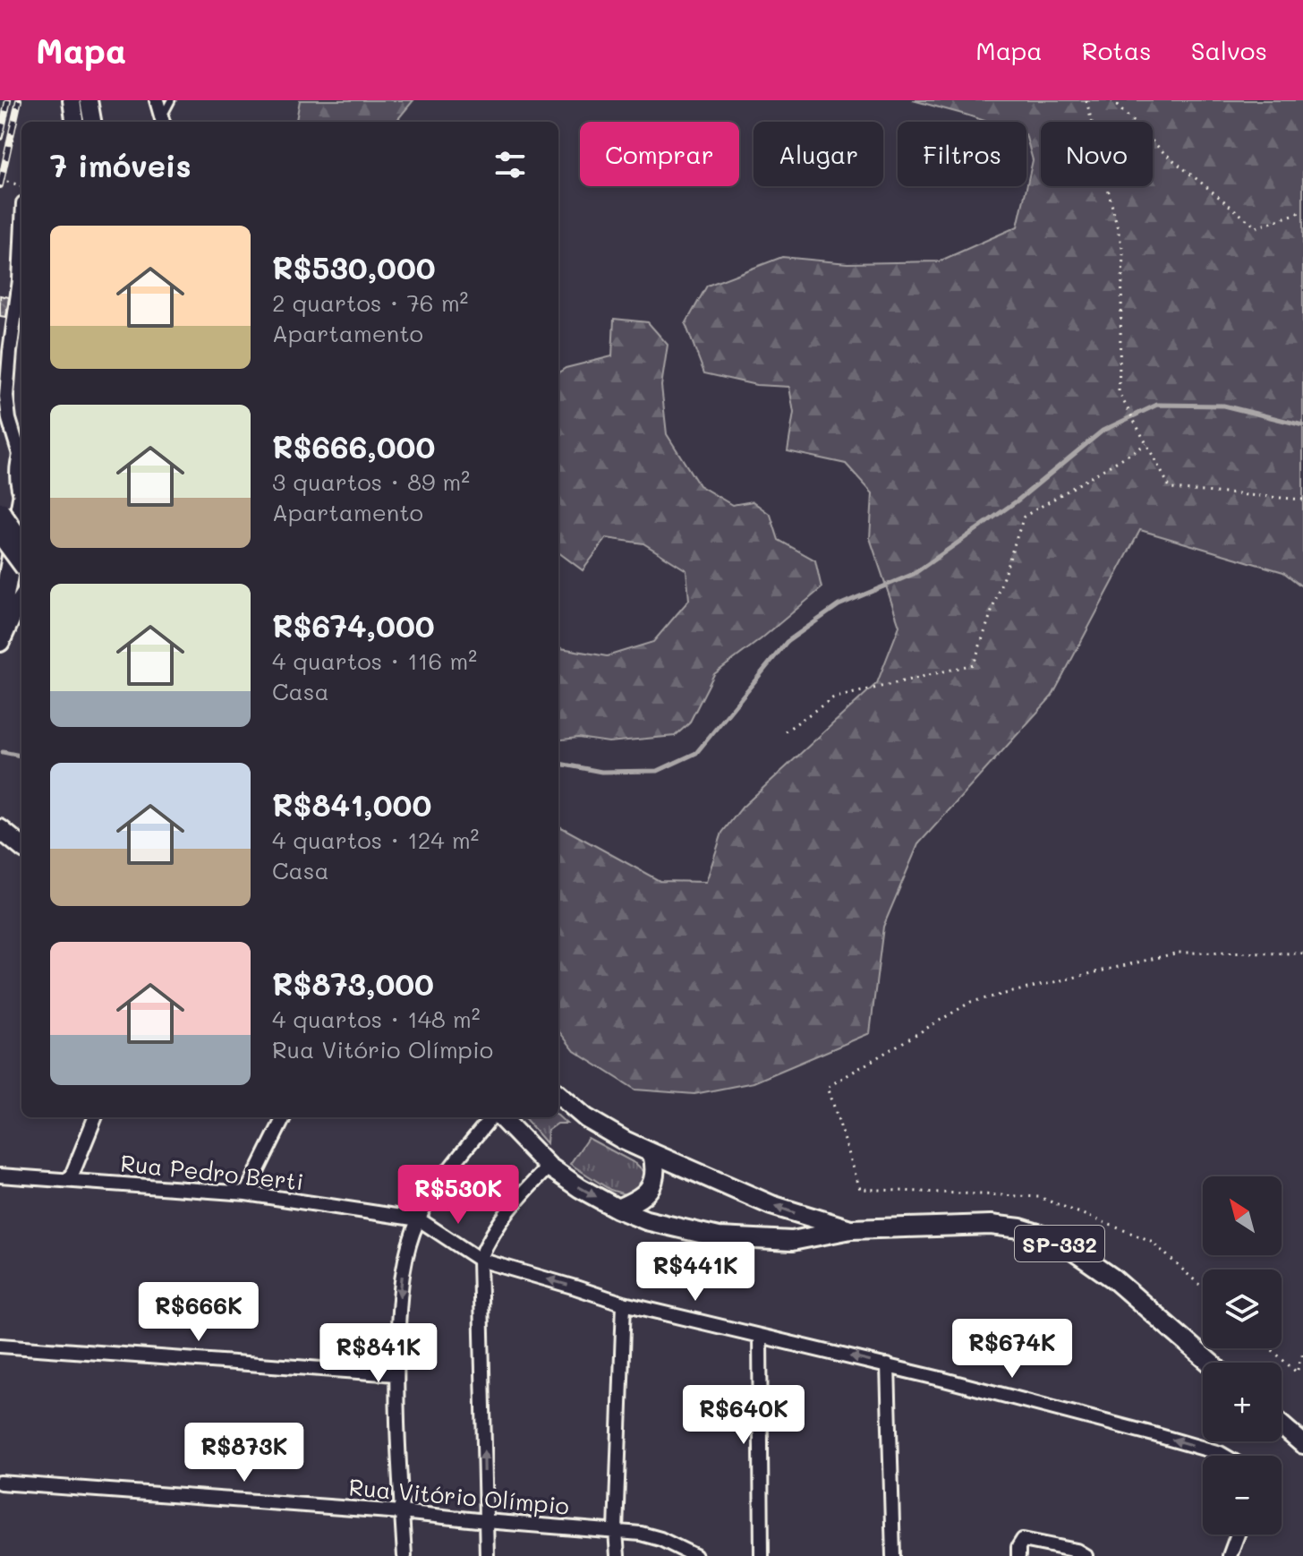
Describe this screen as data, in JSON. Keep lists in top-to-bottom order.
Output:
{
  "streets": {
    "main road": ["SP-332"],
    "street": ["Rua Pedro Berti", "Rua Vitório Olímpio"]
  },
  "north": "top left",
  "page": {
    "header": "Mapa",
    "nav": ["Mapa", "Rotas", "Salvos"],
    "chip": [
      "Comprar",
      "Alugar",
      "Filtros",
      "Novo"
    ],
    "heading": "7 imóveis",
    "list": [
      {
        "name": "R$530,000",
        "note": "2 quartos · 76 m² · Apartamento"
      },
      {
        "name": "R$666,000",
        "note": "3 quartos · 89 m² · Apartamento"
      },
      {
        "name": "R$674,000",
        "note": "4 quartos · 116 m² · Casa"
      },
      {
        "name": "R$841,000",
        "note": "4 quartos · 124 m² · Casa"
      },
      {
        "name": "R$873,000",
        "note": "4 quartos · 148 m² · Rua Vitório Olímpio"
      }
    ],
    "price": [
      "R$530K",
      "R$441K",
      "R$666K",
      "R$674K",
      "R$841K",
      "R$640K",
      "R$873K"
    ],
    "map_buttons": ["+", "−"]
  }
}
